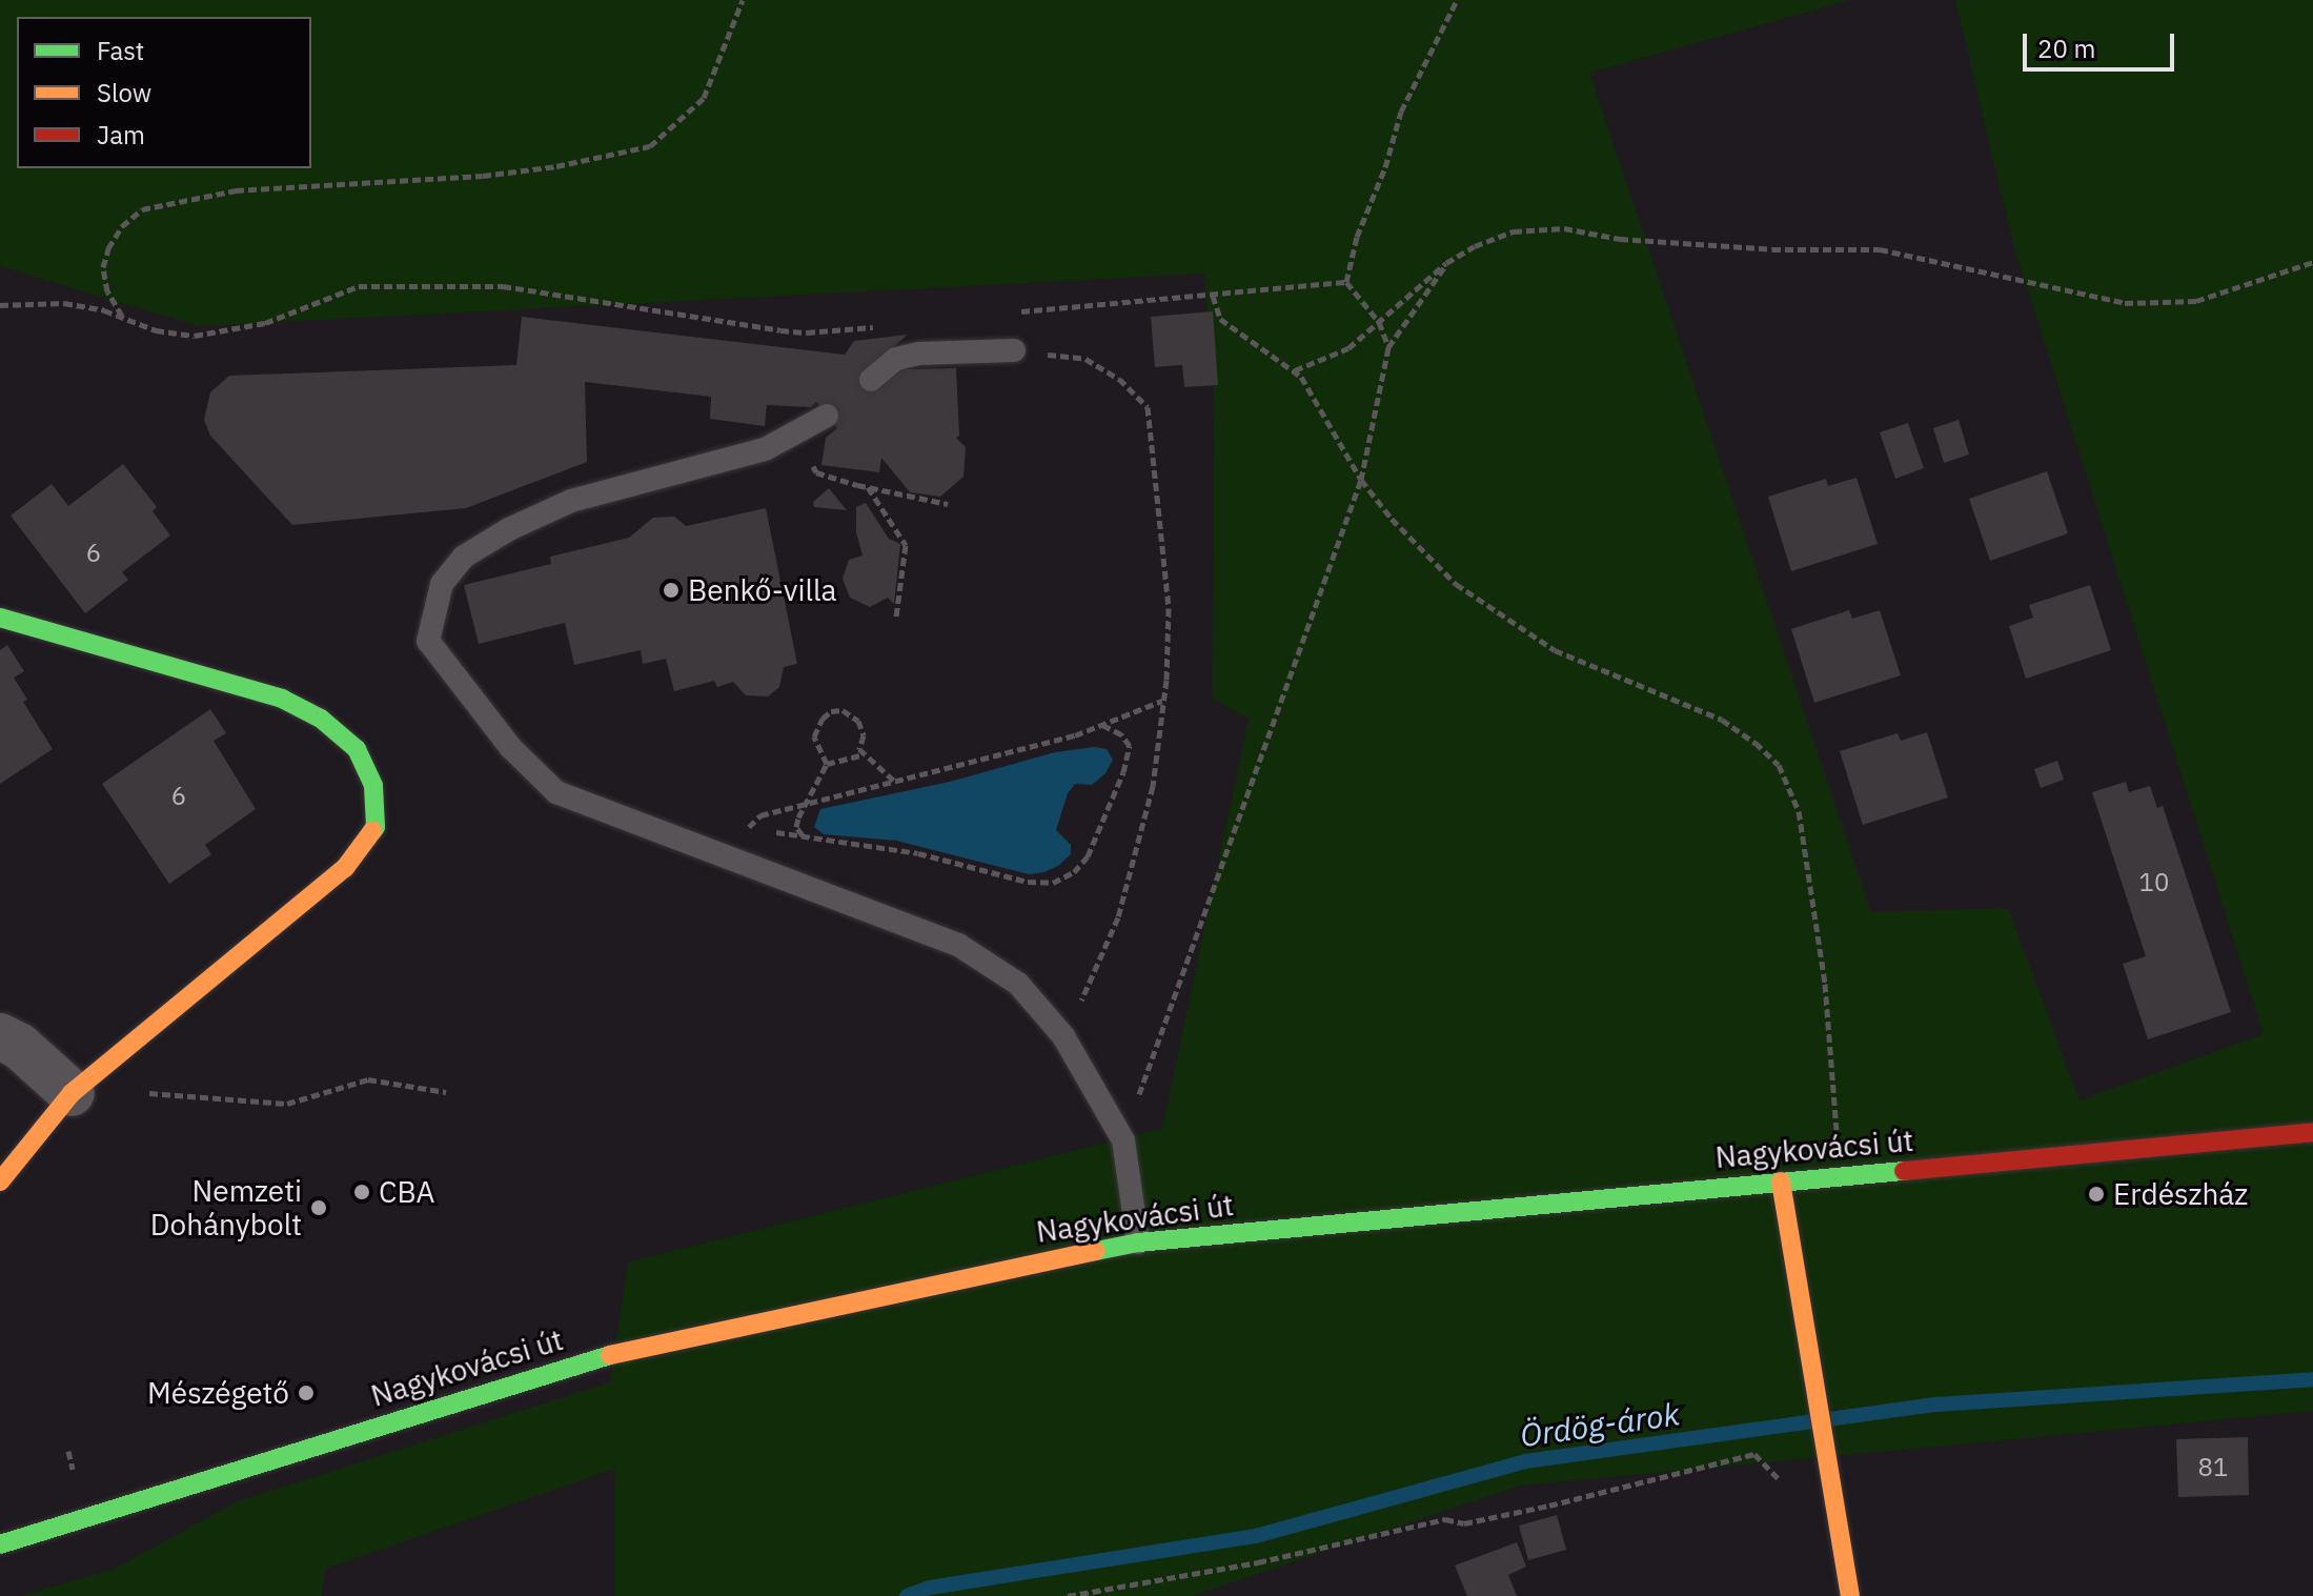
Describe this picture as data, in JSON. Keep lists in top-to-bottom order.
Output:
{
  "streets": {
    "street": ["Nagykovácsi út"]
  },
  "water": ["Ördög-árok"],
  "places": [
    "Benkő-villa",
    "CBA",
    "Erdészház",
    "Nemzeti Dohánybolt",
    "Mészégető"
  ],
  "house_numbers": [
    "6",
    "6",
    "10",
    "81"
  ],
  "legend": ["Fast", "Slow", "Jam"],
  "scale_bar": "20 m"
}
